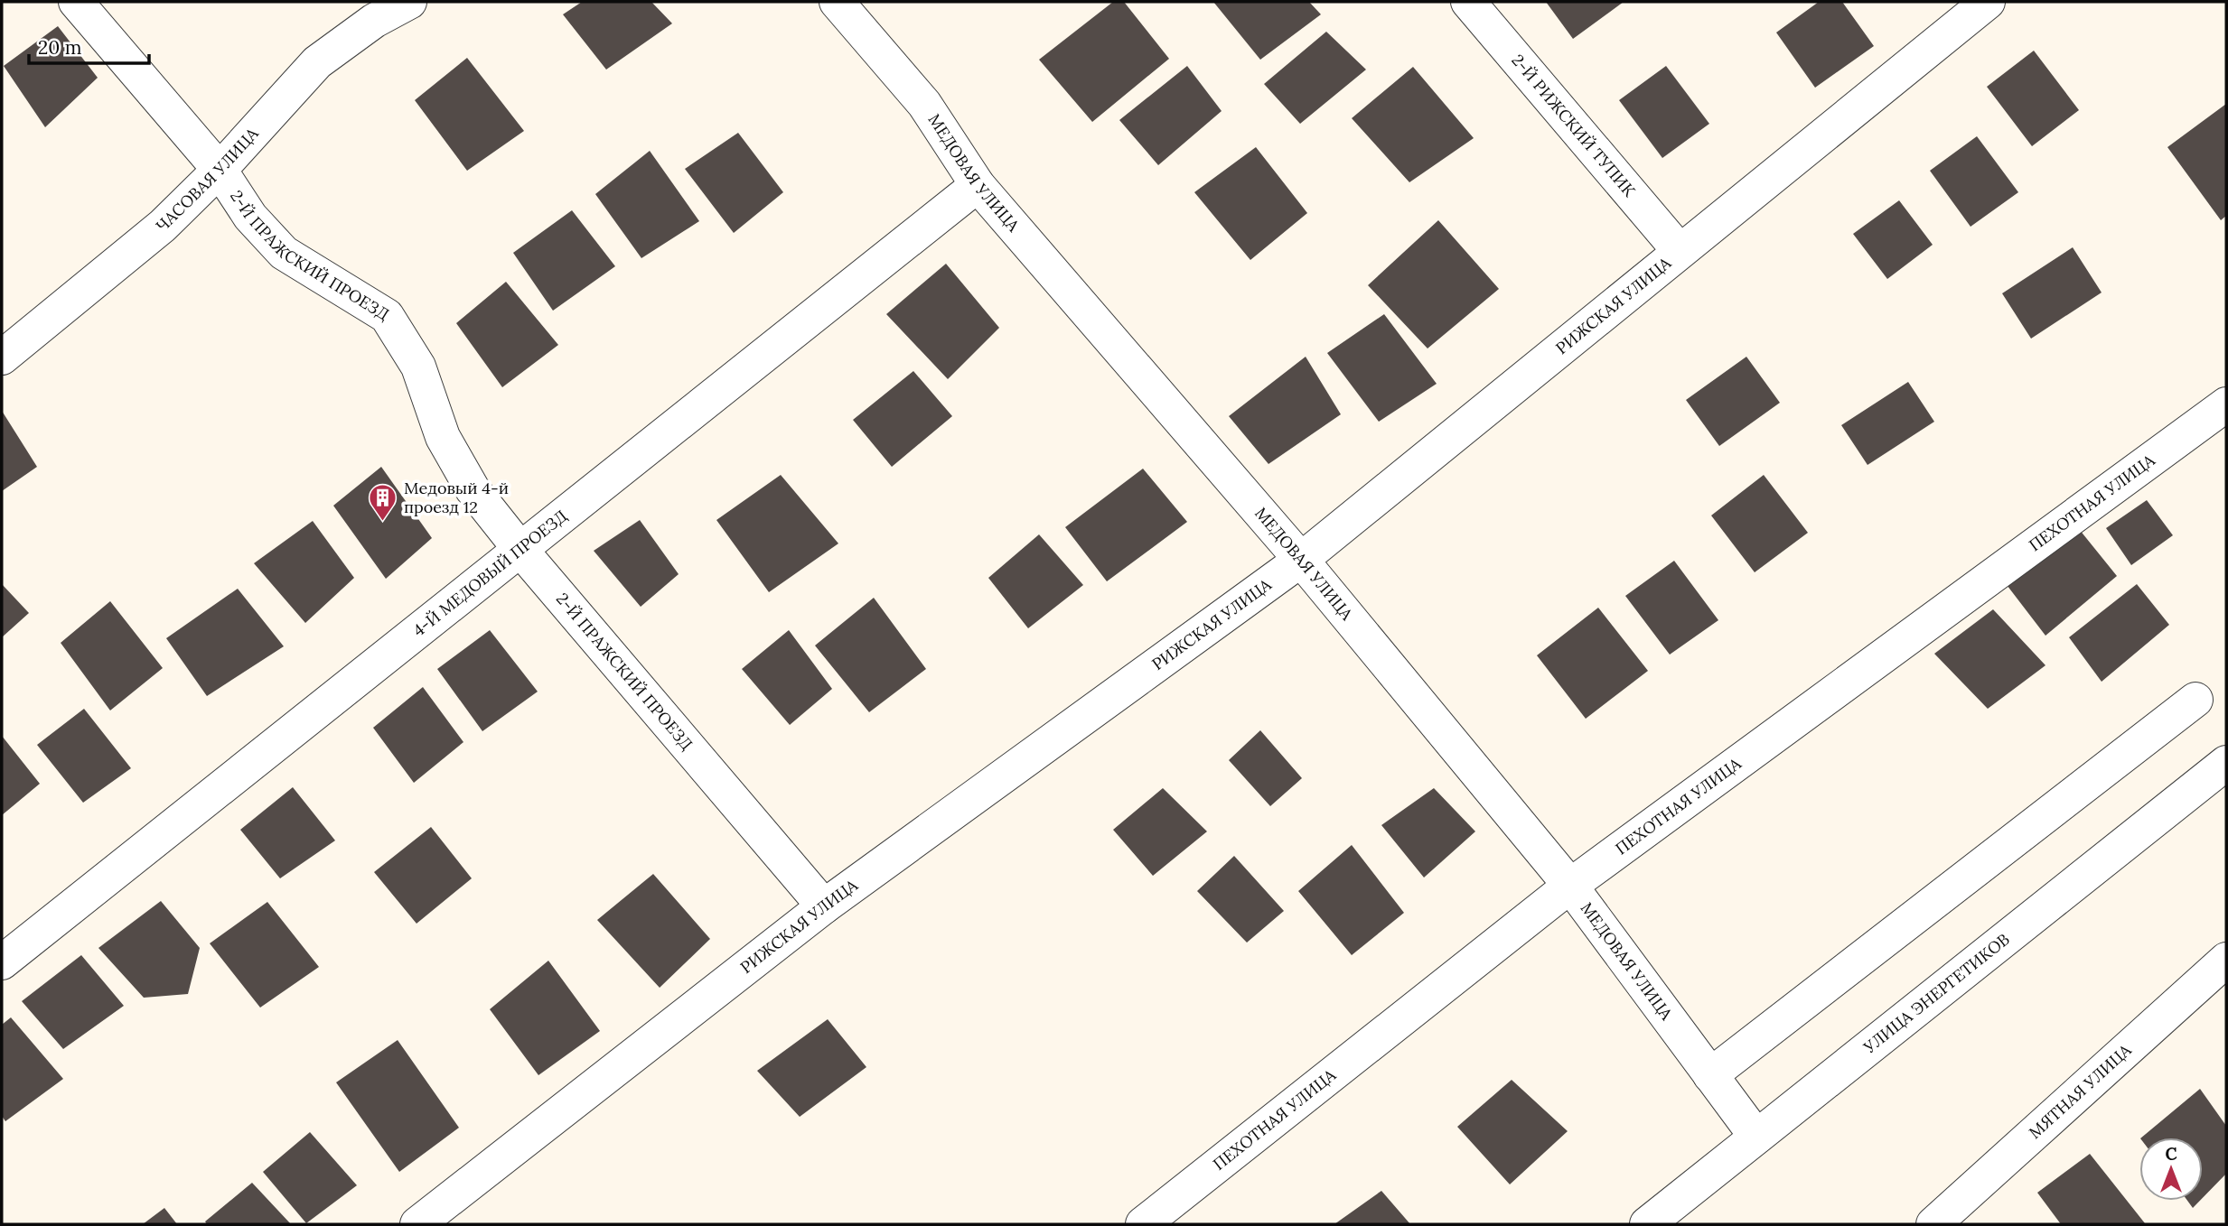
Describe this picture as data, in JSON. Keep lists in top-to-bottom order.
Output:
{
  "streets": {
    "street": [
      "2-Й РИЖСКИЙ ТУПИК",
      "МЕДОВАЯ УЛИЦА",
      "ЧАСОВАЯ УЛИЦА",
      "2-Й ПРАЖСКИЙ ПРОЕЗД",
      "РИЖСКАЯ УЛИЦА",
      "ПЕХОТНАЯ УЛИЦА",
      "4-Й МЕДОВЫЙ ПРОЕЗД",
      "УЛИЦА ЭНЕРГЕТИКОВ",
      "МЯТНАЯ УЛИЦА"
    ]
  },
  "crossings": [
    ["2-Й РИЖСКИЙ ТУПИК", "РИЖСКАЯ УЛИЦА"],
    ["МЕДОВАЯ УЛИЦА", "РИЖСКАЯ УЛИЦА"],
    ["МЕДОВАЯ УЛИЦА", "ПЕХОТНАЯ УЛИЦА"],
    ["МЕДОВАЯ УЛИЦА", "4-Й МЕДОВЫЙ ПРОЕЗД"],
    ["МЕДОВАЯ УЛИЦА", "УЛИЦА ЭНЕРГЕТИКОВ"],
    ["ЧАСОВАЯ УЛИЦА", "2-Й ПРАЖСКИЙ ПРОЕЗД"],
    ["2-Й ПРАЖСКИЙ ПРОЕЗД", "РИЖСКАЯ УЛИЦА"],
    ["2-Й ПРАЖСКИЙ ПРОЕЗД", "4-Й МЕДОВЫЙ ПРОЕЗД"]
  ],
  "places": {
    "building": ["Медовый 4-й проезд 12"]
  },
  "scale_bar": "20 m",
  "north": "top"
}
